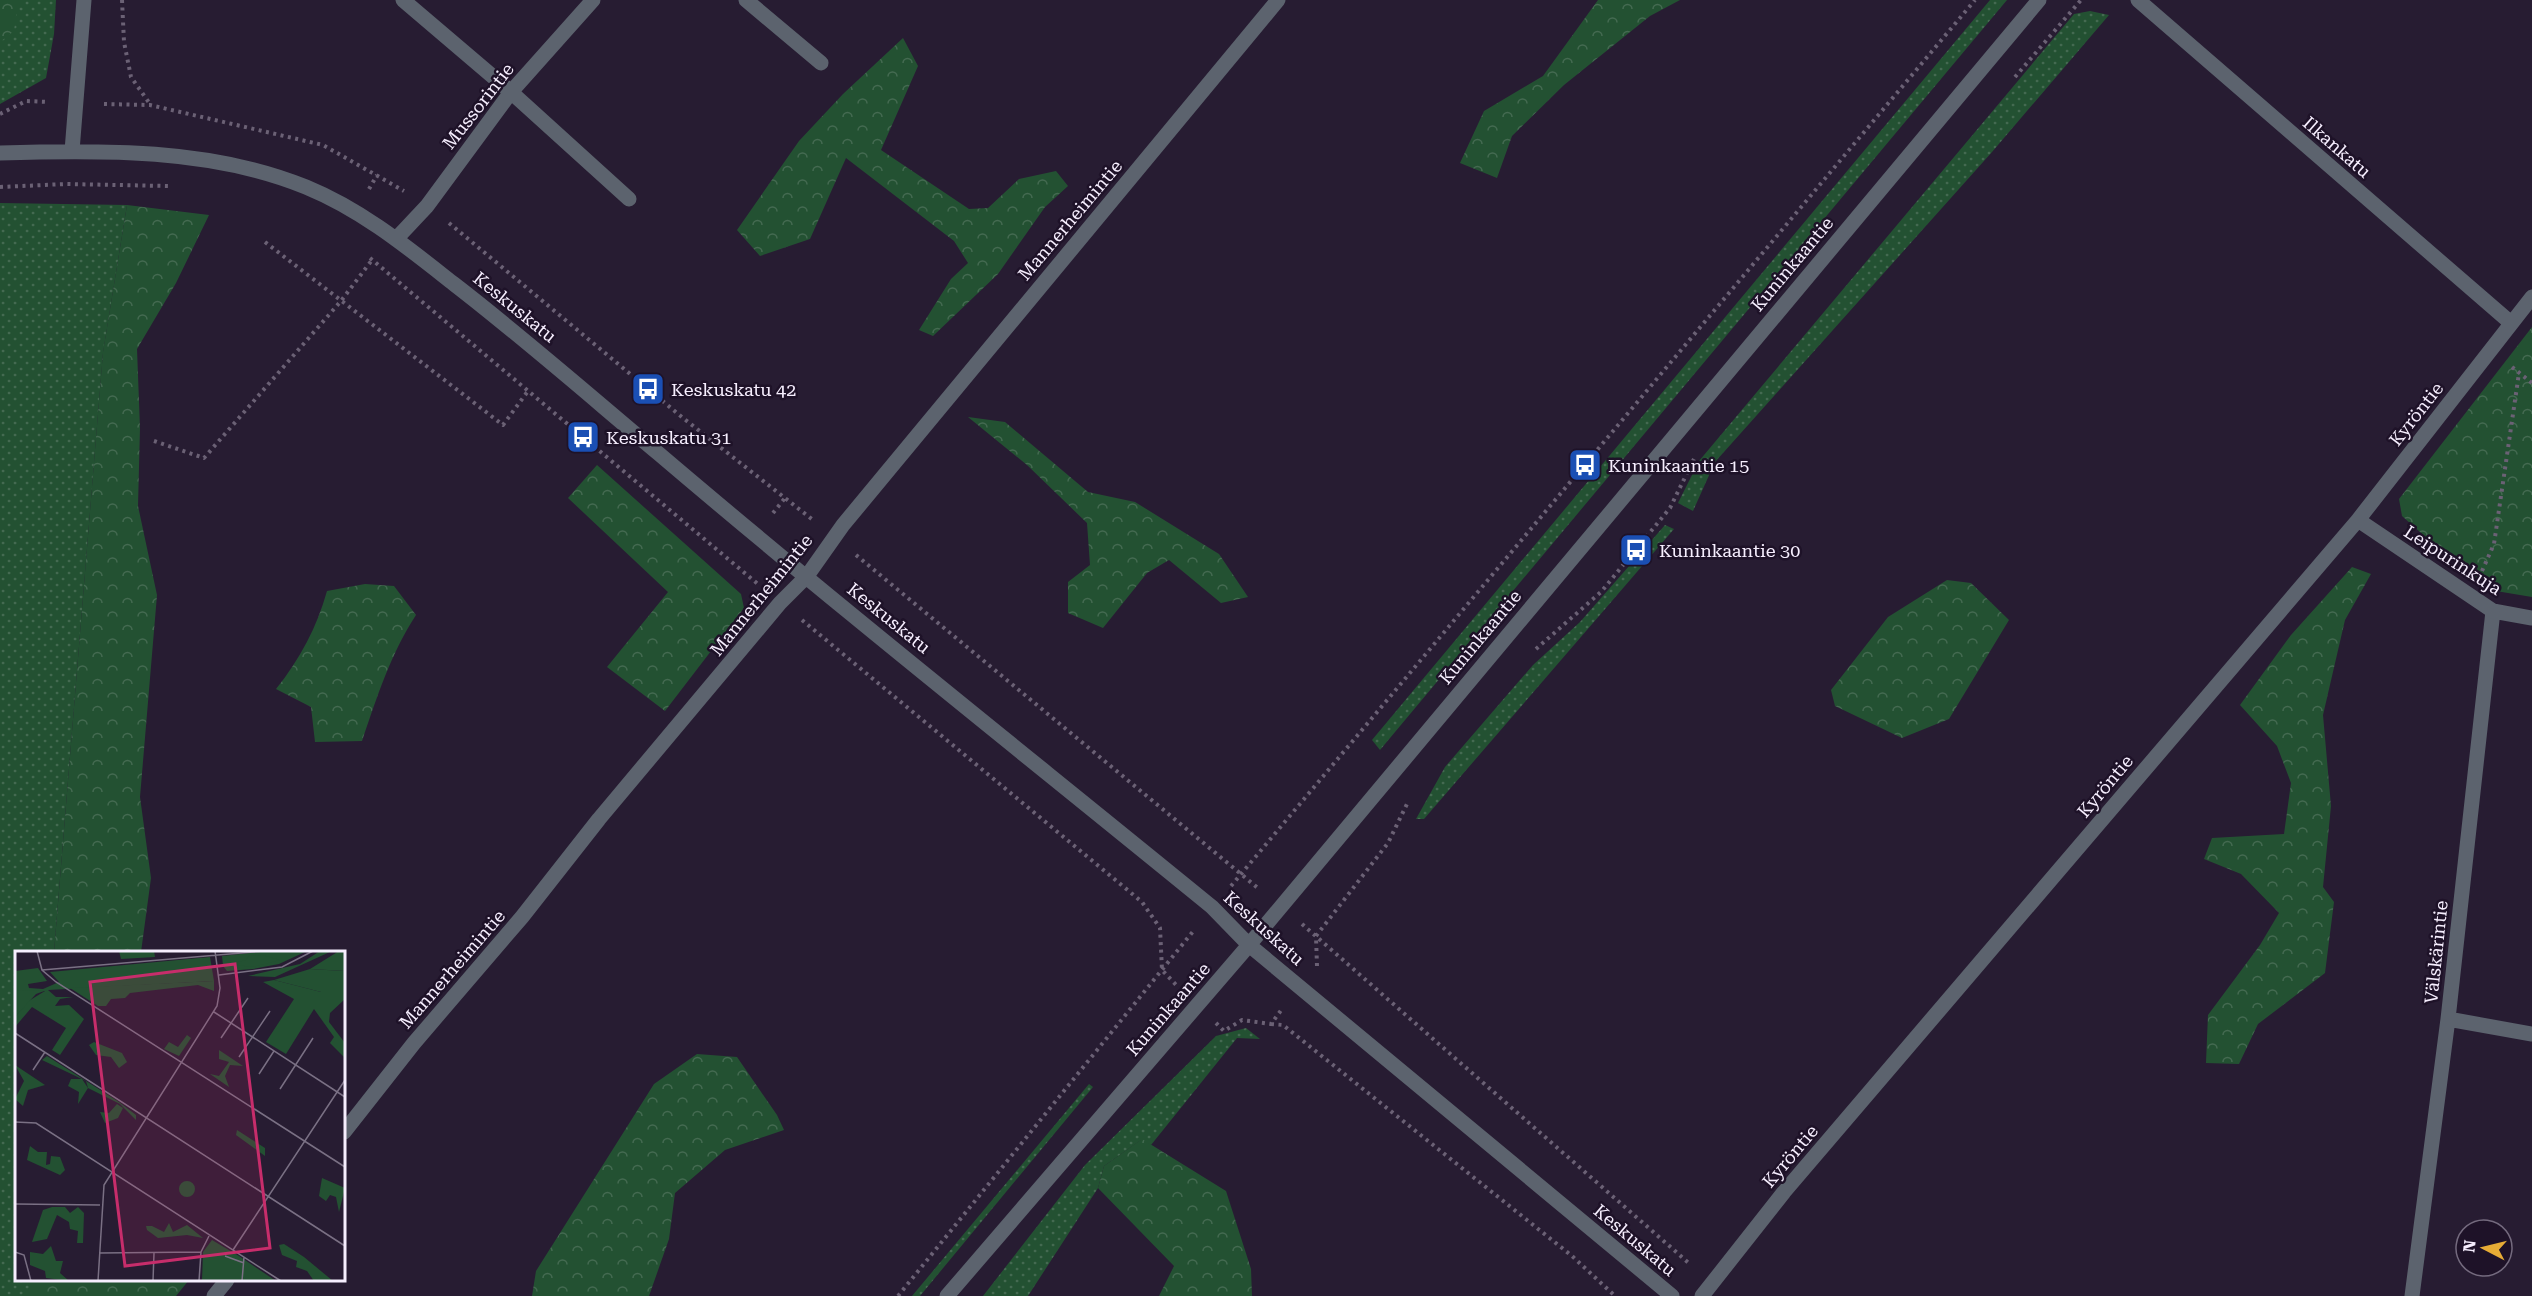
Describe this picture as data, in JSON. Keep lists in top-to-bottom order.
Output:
{
  "streets": {
    "street": [
      "Mussorintie",
      "Ilkankatu",
      "Mannerheimintie",
      "Kuninkaantie",
      "Keskuskatu",
      "Kyröntie",
      "Leipurinkuja",
      "Välskärintie"
    ]
  },
  "crossings": [
    ["Mussorintie", "Keskuskatu"],
    ["Ilkankatu", "Kyröntie"],
    ["Mannerheimintie", "Keskuskatu"],
    ["Kuninkaantie", "Keskuskatu"],
    ["Kyröntie", "Leipurinkuja"],
    ["Leipurinkuja", "Välskärintie"]
  ],
  "places": {
    "bus stop": [
      "Keskuskatu 42",
      "Keskuskatu 31",
      "Kuninkaantie 15",
      "Kuninkaantie 30"
    ]
  },
  "north": "left"
}
